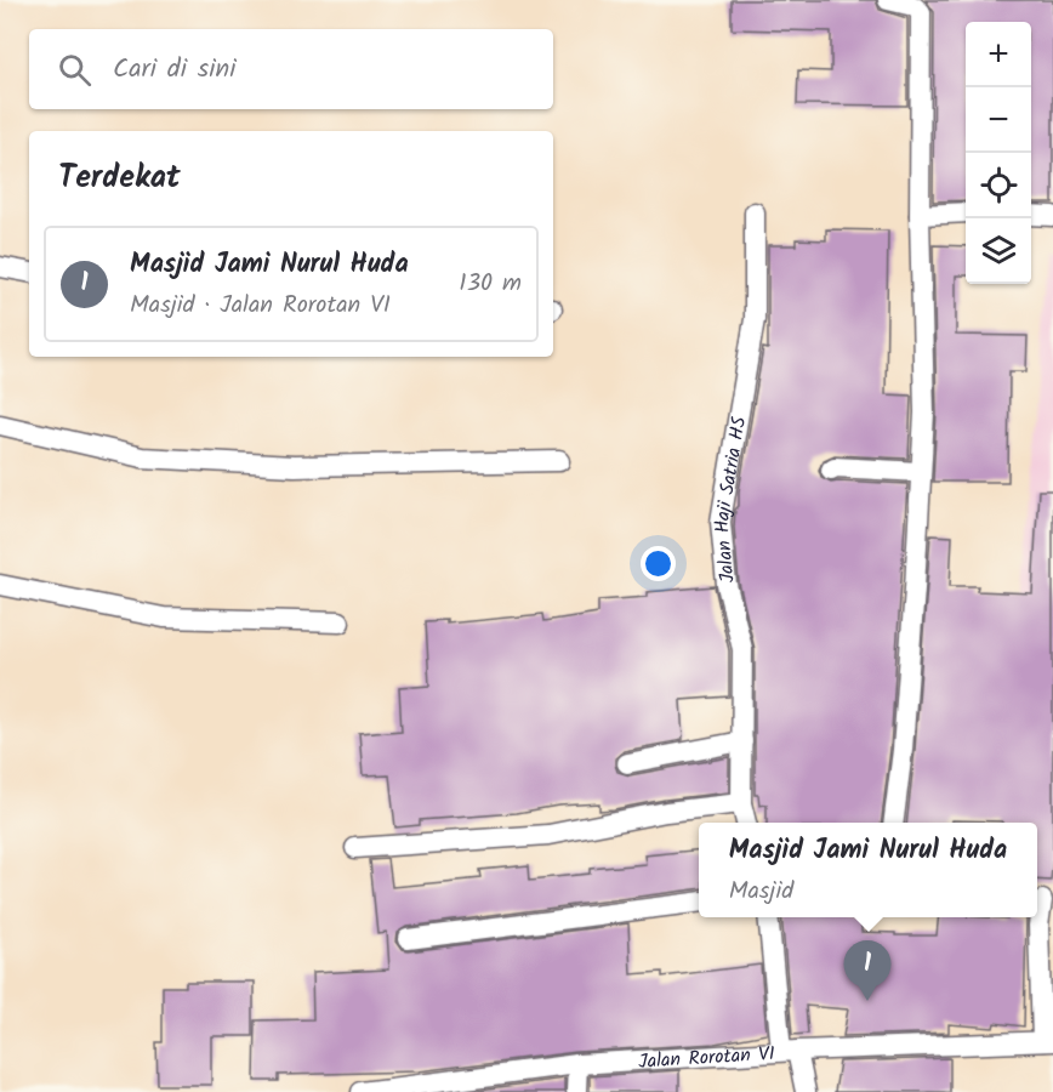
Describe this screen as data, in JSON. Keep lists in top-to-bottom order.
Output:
{
  "streets": {
    "street": ["Jalan Haji Satria HS", "Jalan Rorotan VI"]
  },
  "page": {
    "map_buttons": ["+", "−"],
    "search": "Cari di sini",
    "heading": "Terdekat",
    "list": [
      {
        "mark": "1",
        "name": "Masjid Jami Nurul Huda",
        "note": "Masjid · Jalan Rorotan VI",
        "value": "130 m"
      }
    ],
    "popup": ["Masjid Jami Nurul Huda", "Masjid"],
    "pins": "1"
  }
}
